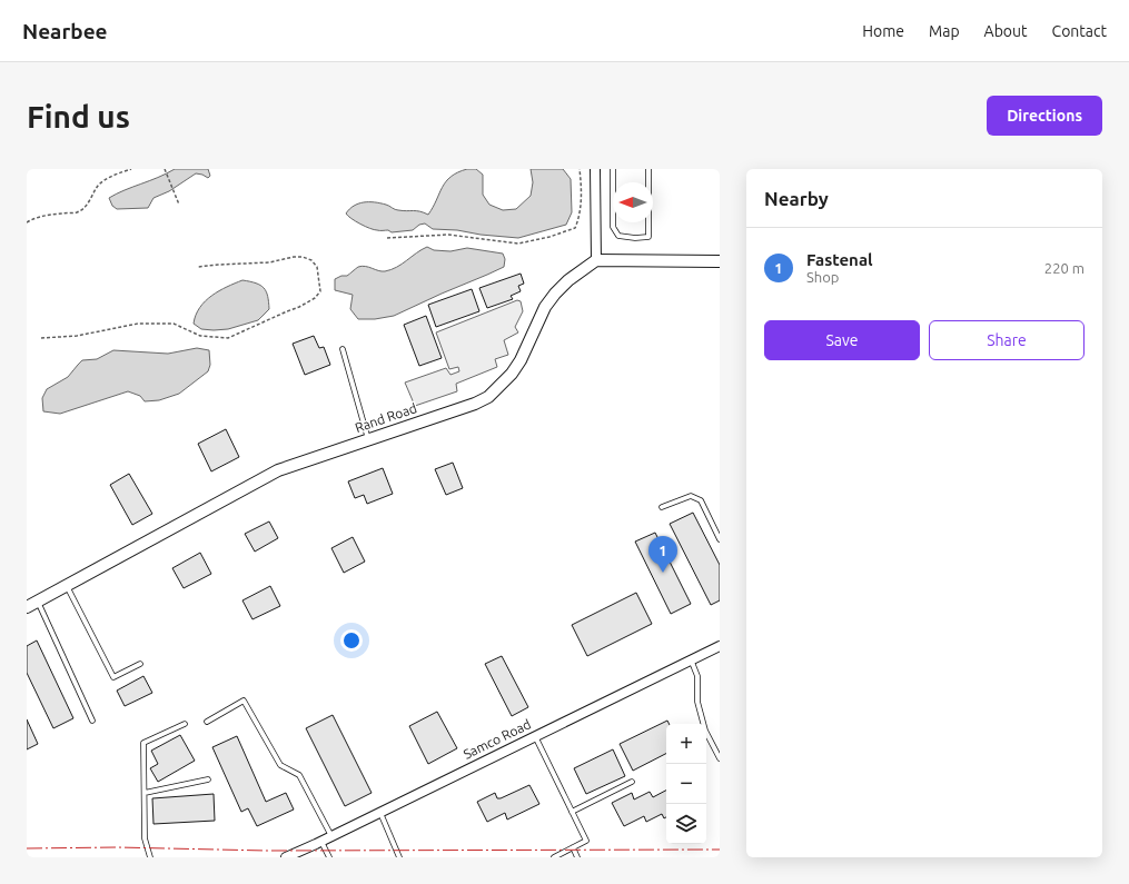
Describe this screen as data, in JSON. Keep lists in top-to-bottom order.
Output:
{
  "streets": {
    "street": ["Rand Road", "Samco Road"]
  },
  "north": "left",
  "page": {
    "header": "Nearbee",
    "nav": [
      "Home",
      "Map",
      "About",
      "Contact"
    ],
    "buttons": [
      "Directions",
      ["Save", "Share"]
    ],
    "title": "Find us",
    "heading": "Nearby",
    "list": [
      {
        "mark": "1",
        "name": "Fastenal",
        "note": "Shop",
        "value": "220 m"
      }
    ],
    "pins": "1",
    "map_buttons": ["+", "−"]
  }
}
